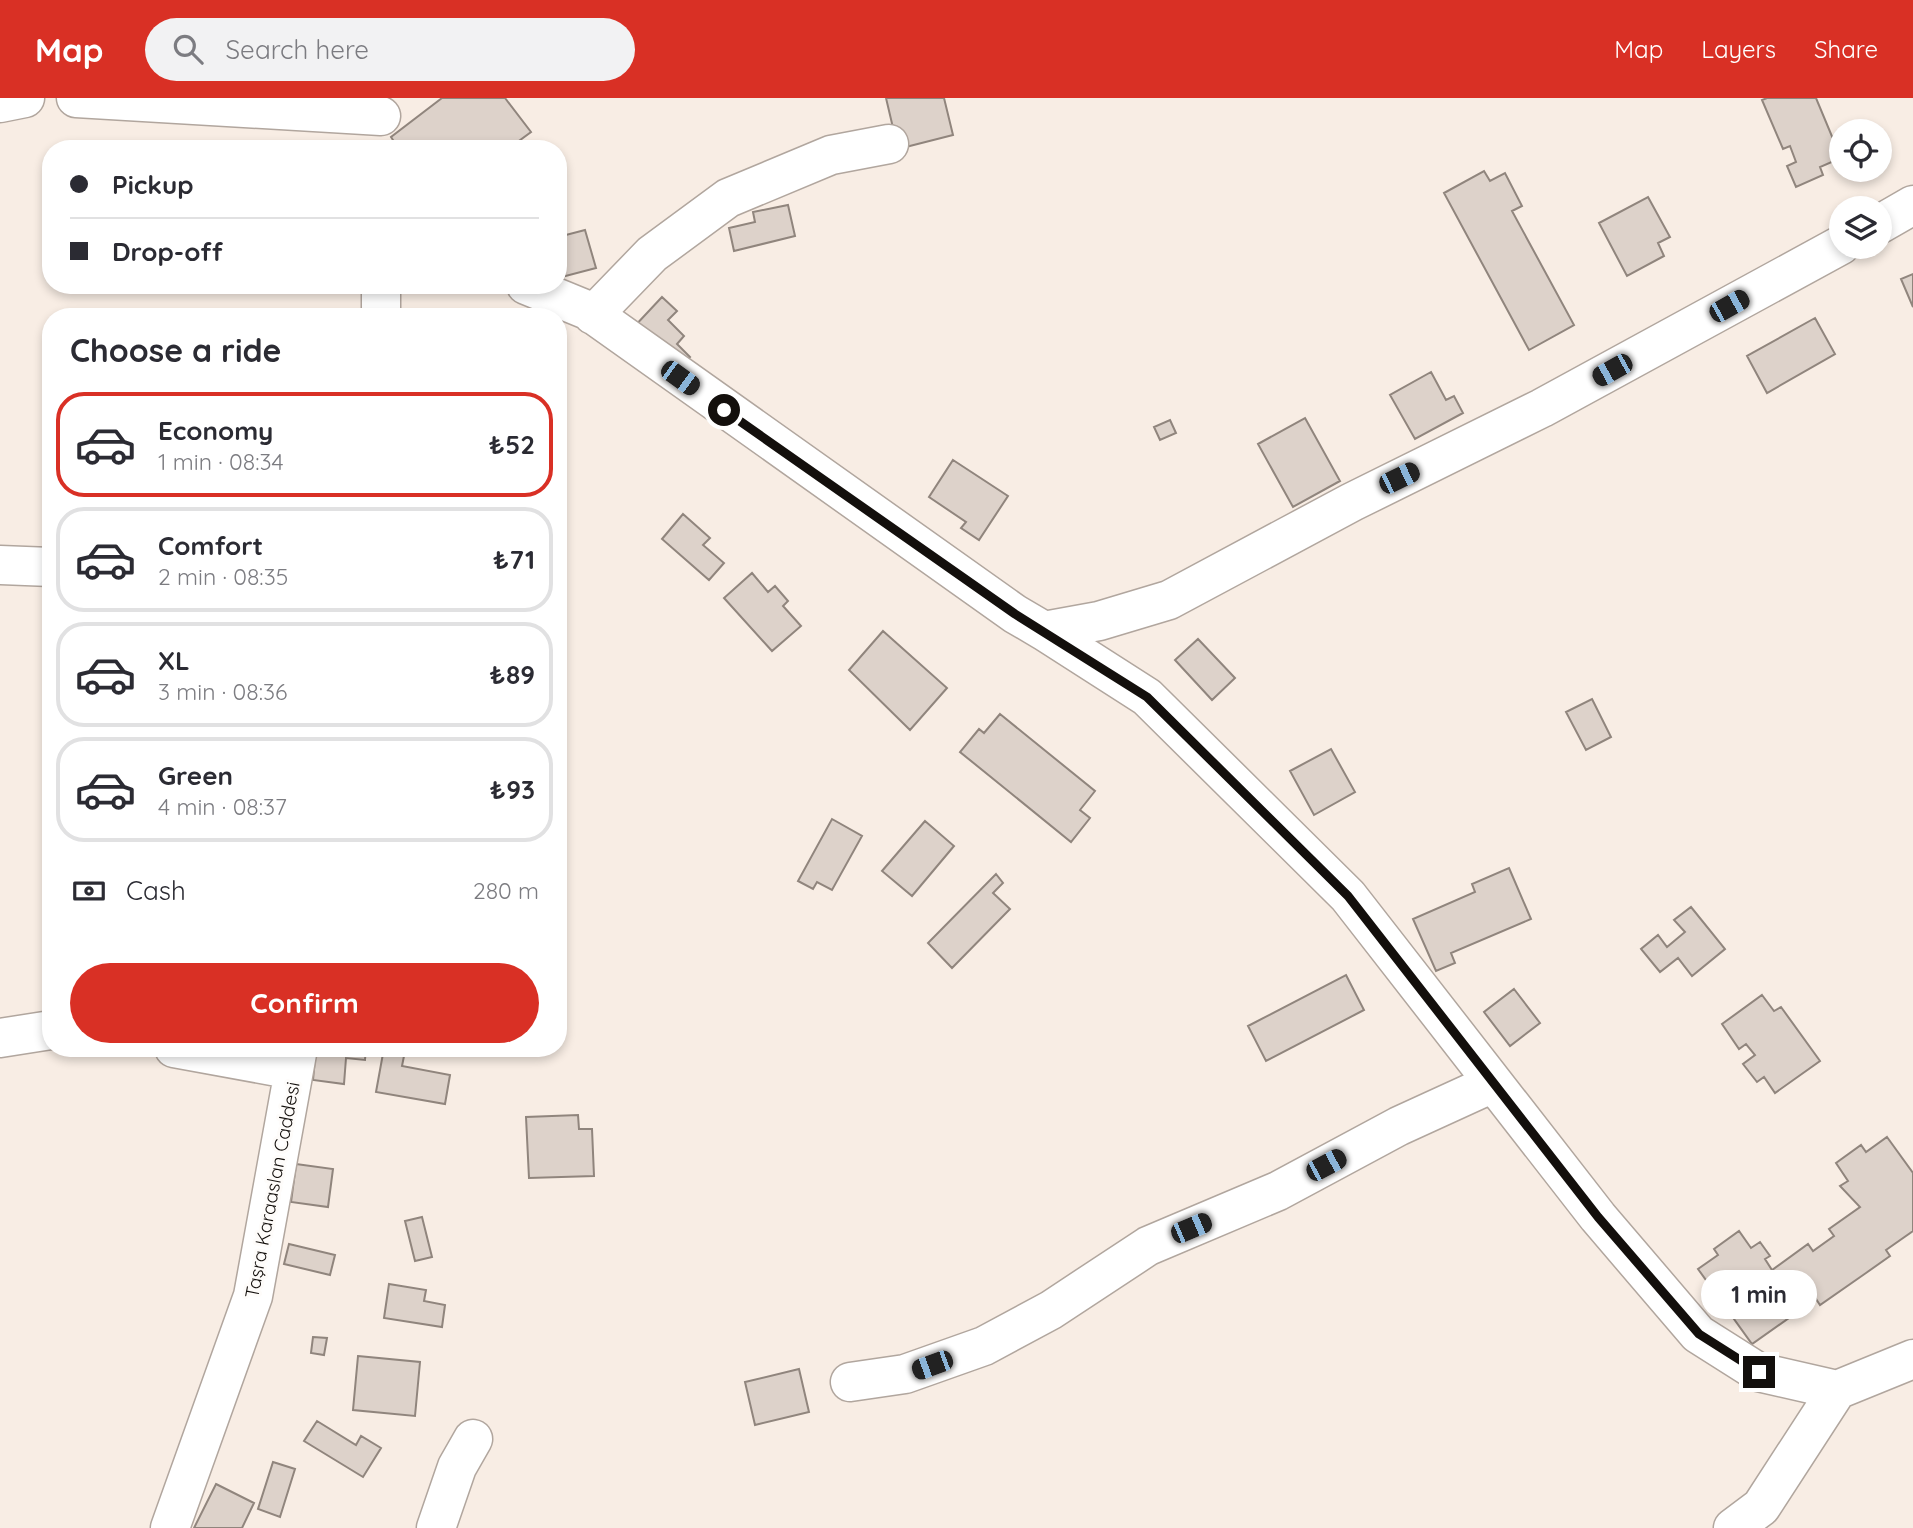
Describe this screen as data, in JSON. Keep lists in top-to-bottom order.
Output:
{
  "streets": {
    "street": ["Taşra Karaaslan Caddesi"]
  },
  "page": {
    "header": "Map",
    "search": "Search here",
    "nav": ["Map", "Layers", "Share"],
    "banner": ["Pickup", "Drop-off"],
    "heading": "Choose a ride",
    "list": [
      {
        "name": "Economy",
        "note": "1 min · 08:34",
        "value": "₺52"
      },
      {
        "name": "Comfort",
        "note": "2 min · 08:35",
        "value": "₺71"
      },
      {
        "name": "XL",
        "note": "3 min · 08:36",
        "value": "₺89"
      },
      {
        "name": "Green",
        "note": "4 min · 08:37",
        "value": "₺93"
      }
    ],
    "pay": ["Cash", "280 m"],
    "buttons": "Confirm",
    "bubble": "1 min"
  }
}
